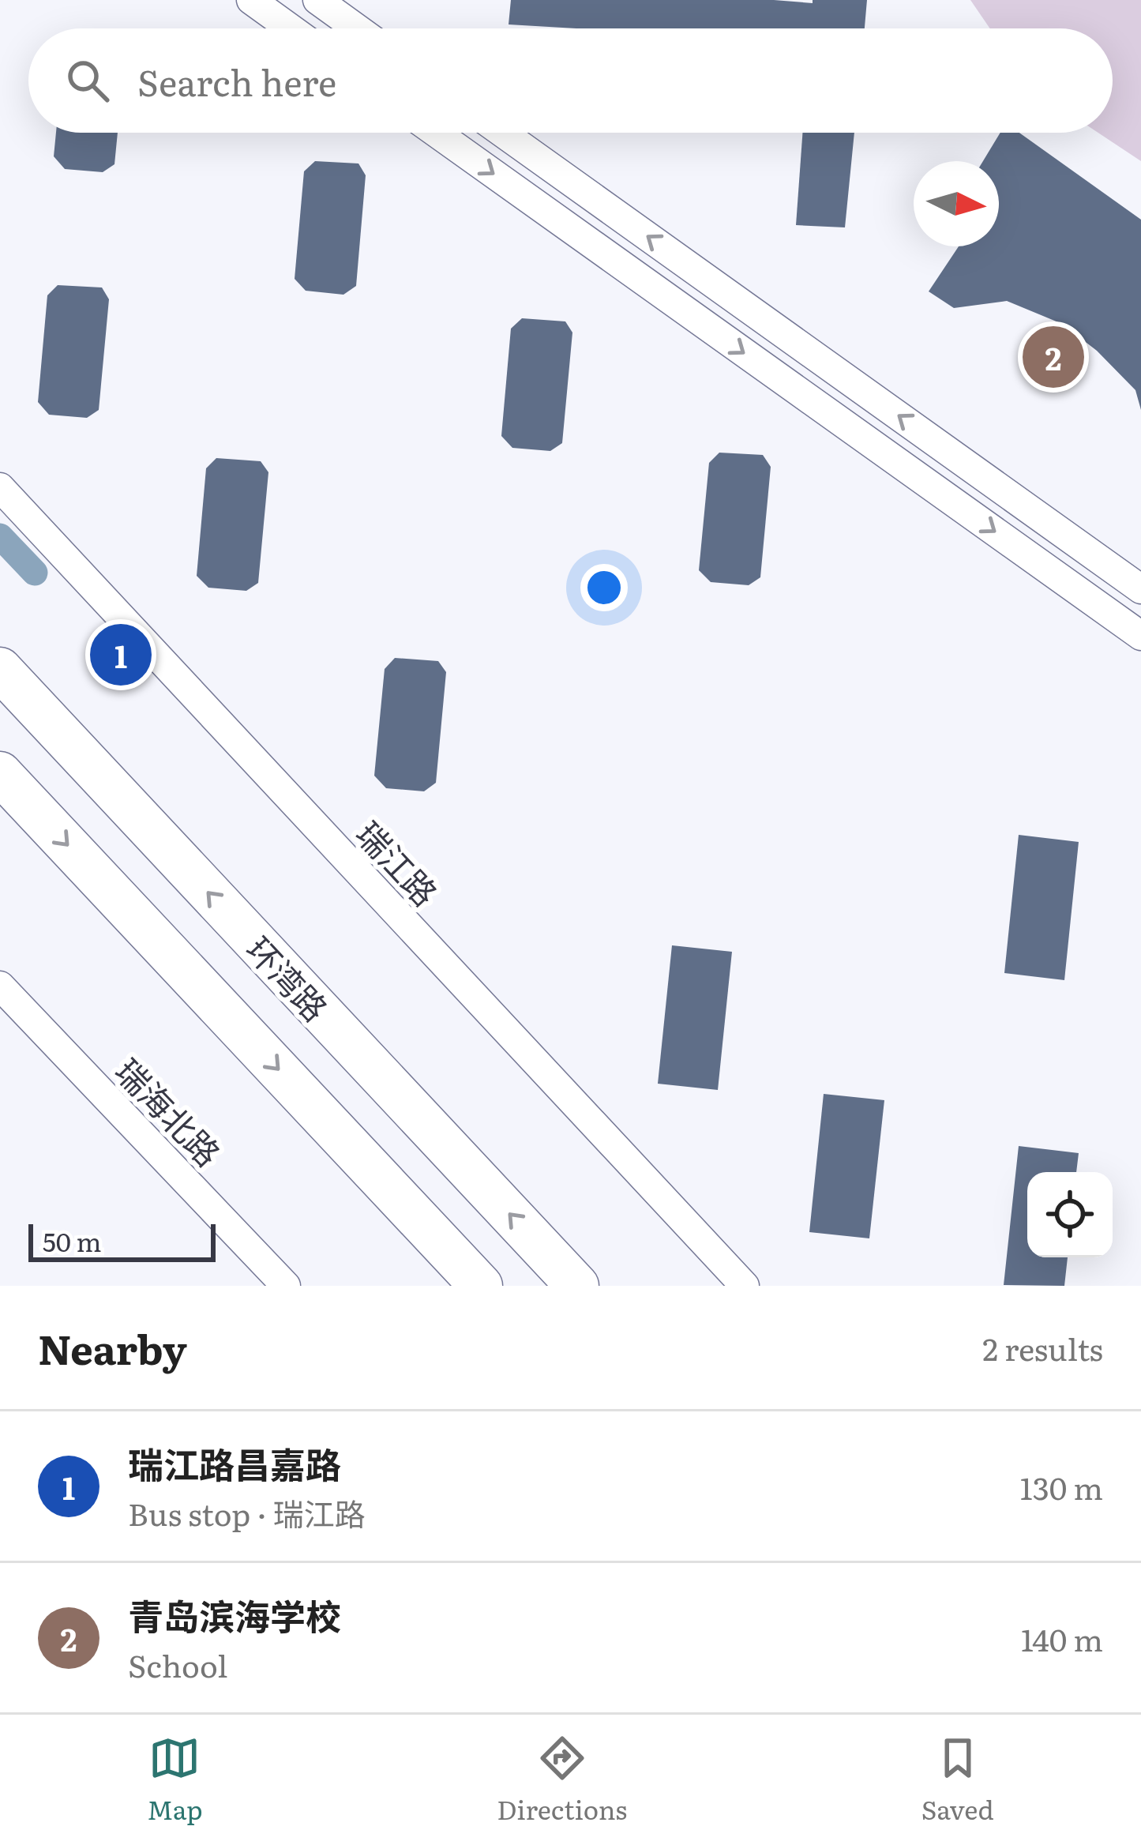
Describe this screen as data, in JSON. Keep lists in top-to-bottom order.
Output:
{
  "streets": {
    "highway": ["环湾路"],
    "street": ["瑞江路", "瑞海北路"]
  },
  "scale_bar": "50 m",
  "north": "right",
  "page": {
    "search": "Search here",
    "pins": ["2", "1"],
    "scale": "50 m",
    "heading": ["Nearby", "2 results"],
    "list": [
      {
        "mark": "1",
        "name": "瑞江路昌嘉路",
        "note": "Bus stop · 瑞江路",
        "value": "130 m"
      },
      {
        "mark": "2",
        "name": "青岛滨海学校",
        "note": "School",
        "value": "140 m"
      }
    ],
    "nav": ["Map", "Directions", "Saved"]
  }
}
